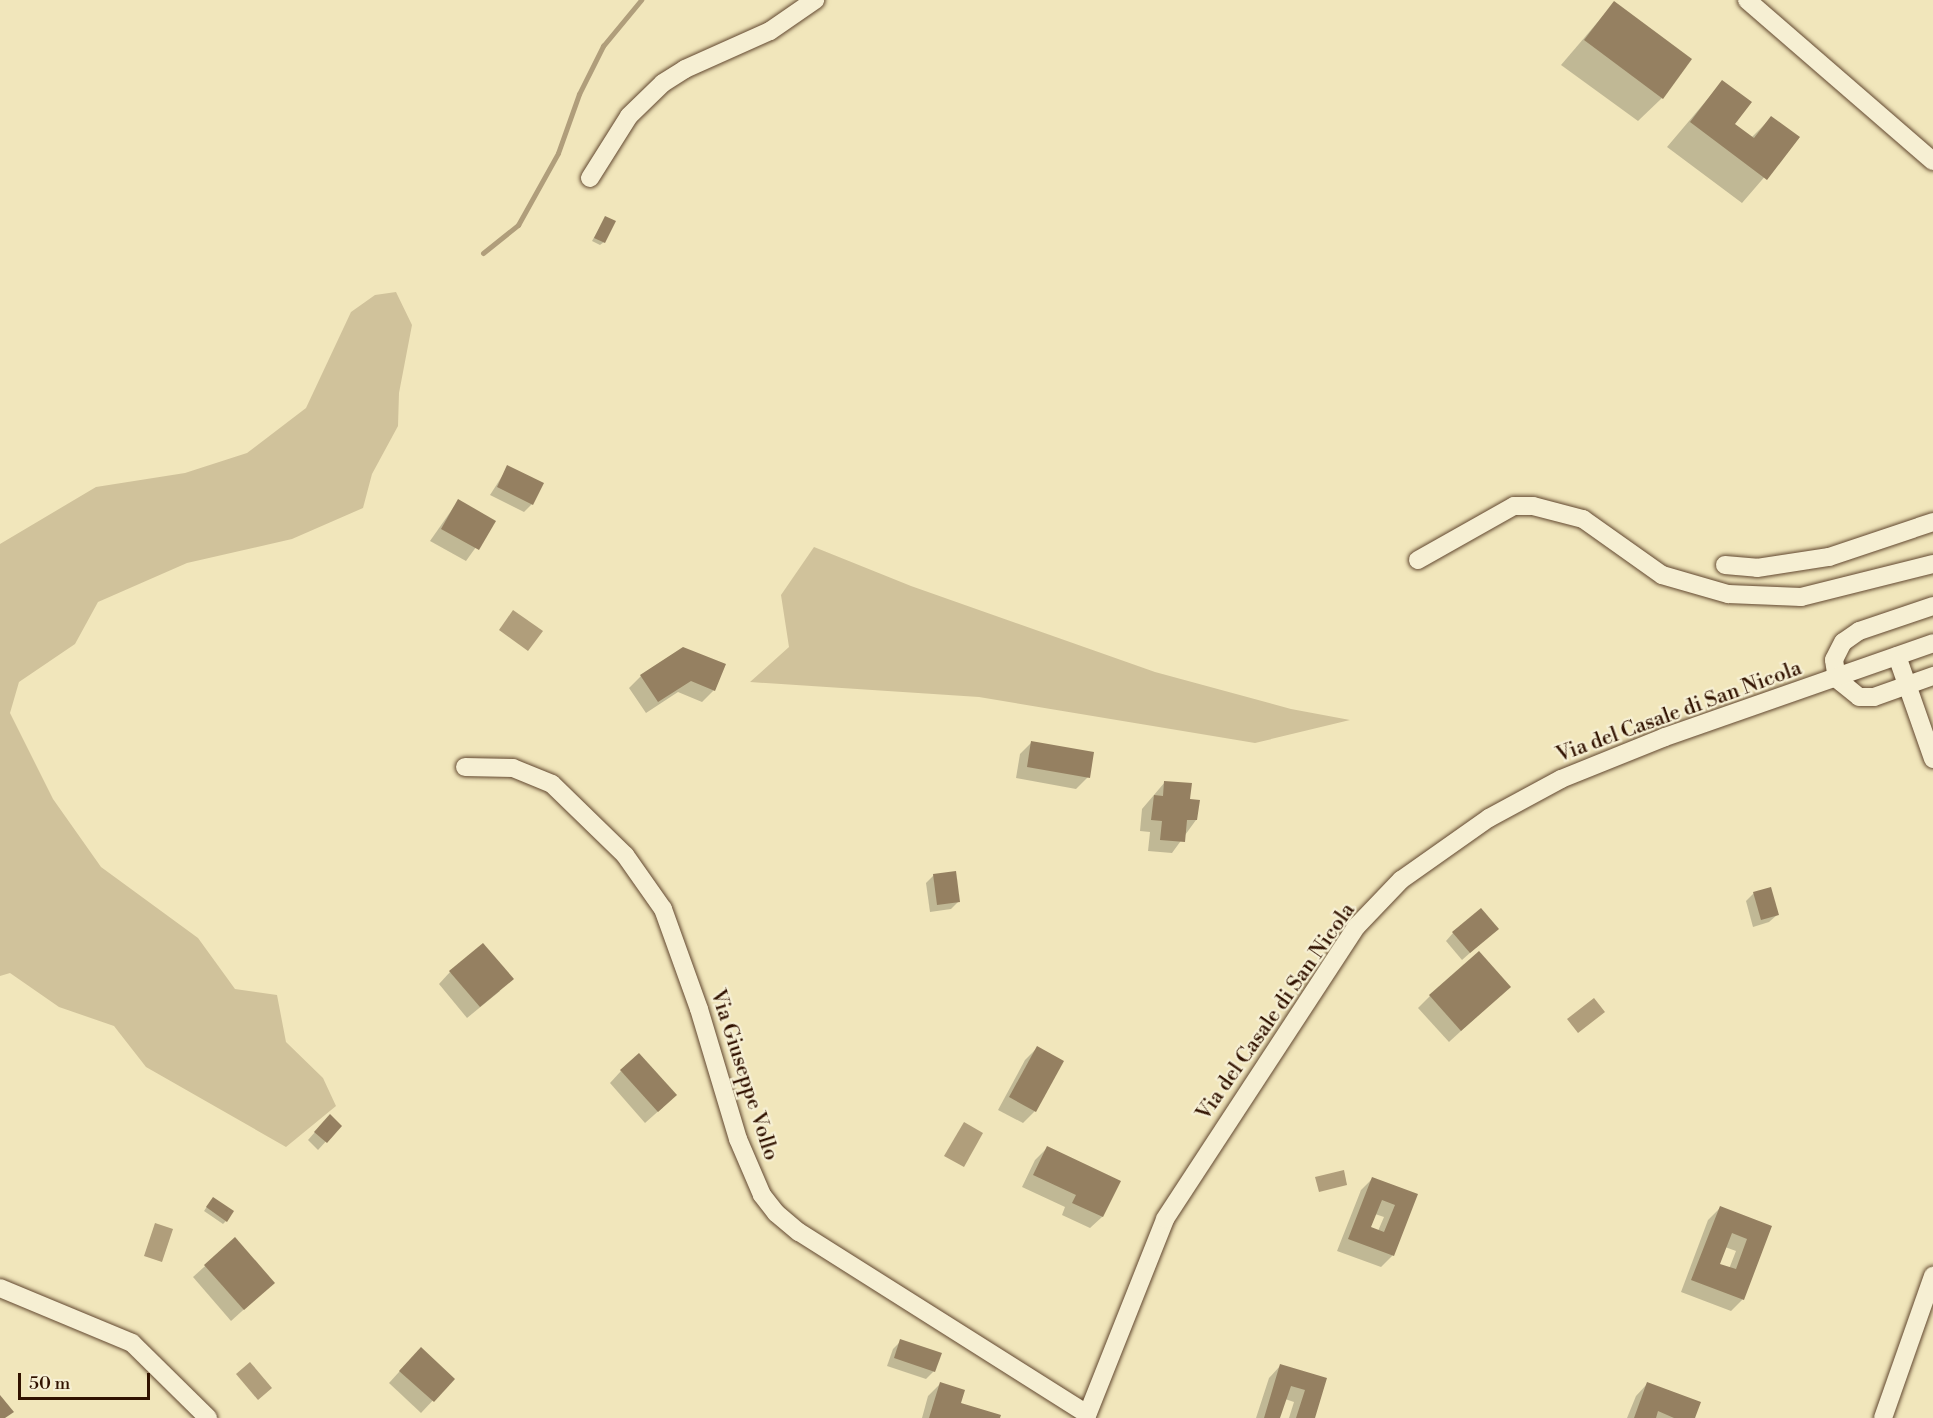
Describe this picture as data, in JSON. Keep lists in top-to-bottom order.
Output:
{
  "streets": {
    "street": ["Via del Casale di San Nicola", "Via Giuseppe Vollo"]
  },
  "crossings": [
    ["Via del Casale di San Nicola", "Via Giuseppe Vollo"]
  ],
  "scale_bar": "50 m"
}
